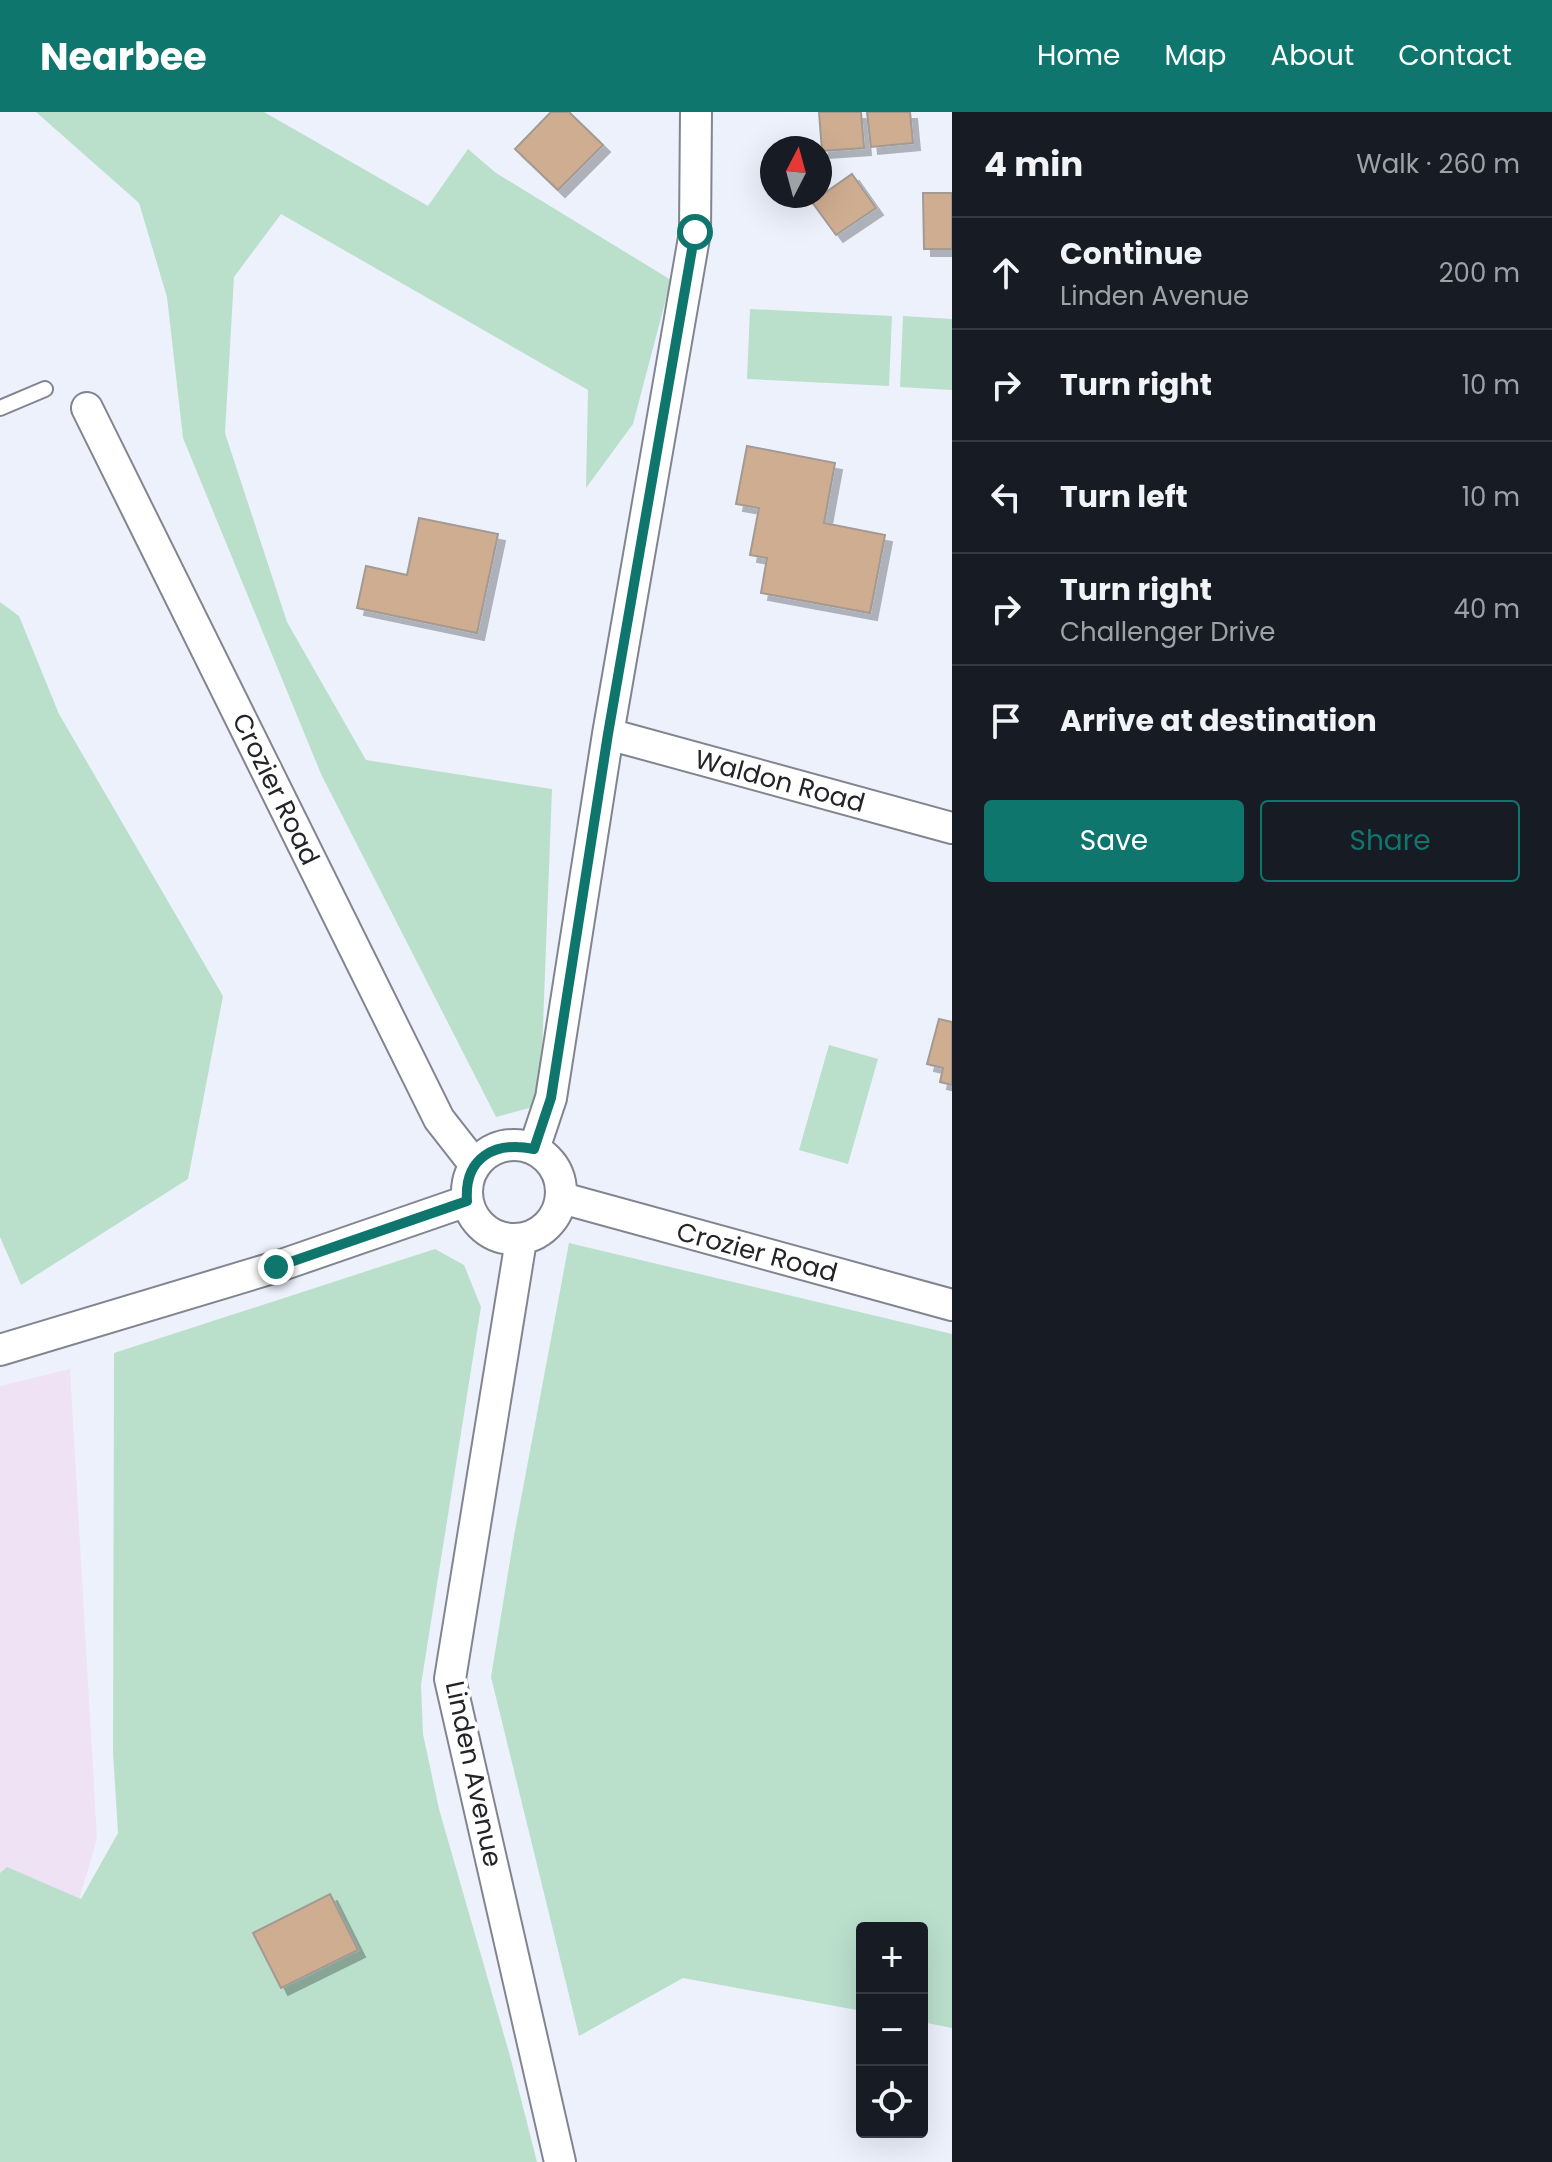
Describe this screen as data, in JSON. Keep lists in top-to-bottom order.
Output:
{
  "streets": {
    "street": ["Waldon Road", "Crozier Road", "Linden Avenue"]
  },
  "crossings": [
    ["Crozier Road", "Linden Avenue"]
  ],
  "north": "top",
  "page": {
    "header": "Nearbee",
    "nav": [
      "Home",
      "Map",
      "About",
      "Contact"
    ],
    "heading": ["4 min", "Walk · 260 m"],
    "list": [
      ["Continue", "Linden Avenue", "200 m"],
      ["Turn right", "10 m"],
      ["Turn left", "10 m"],
      ["Turn right", "Challenger Drive", "40 m"],
      "Arrive at destination"
    ],
    "buttons": ["Save", "Share"],
    "map_buttons": ["+", "−"]
  }
}
